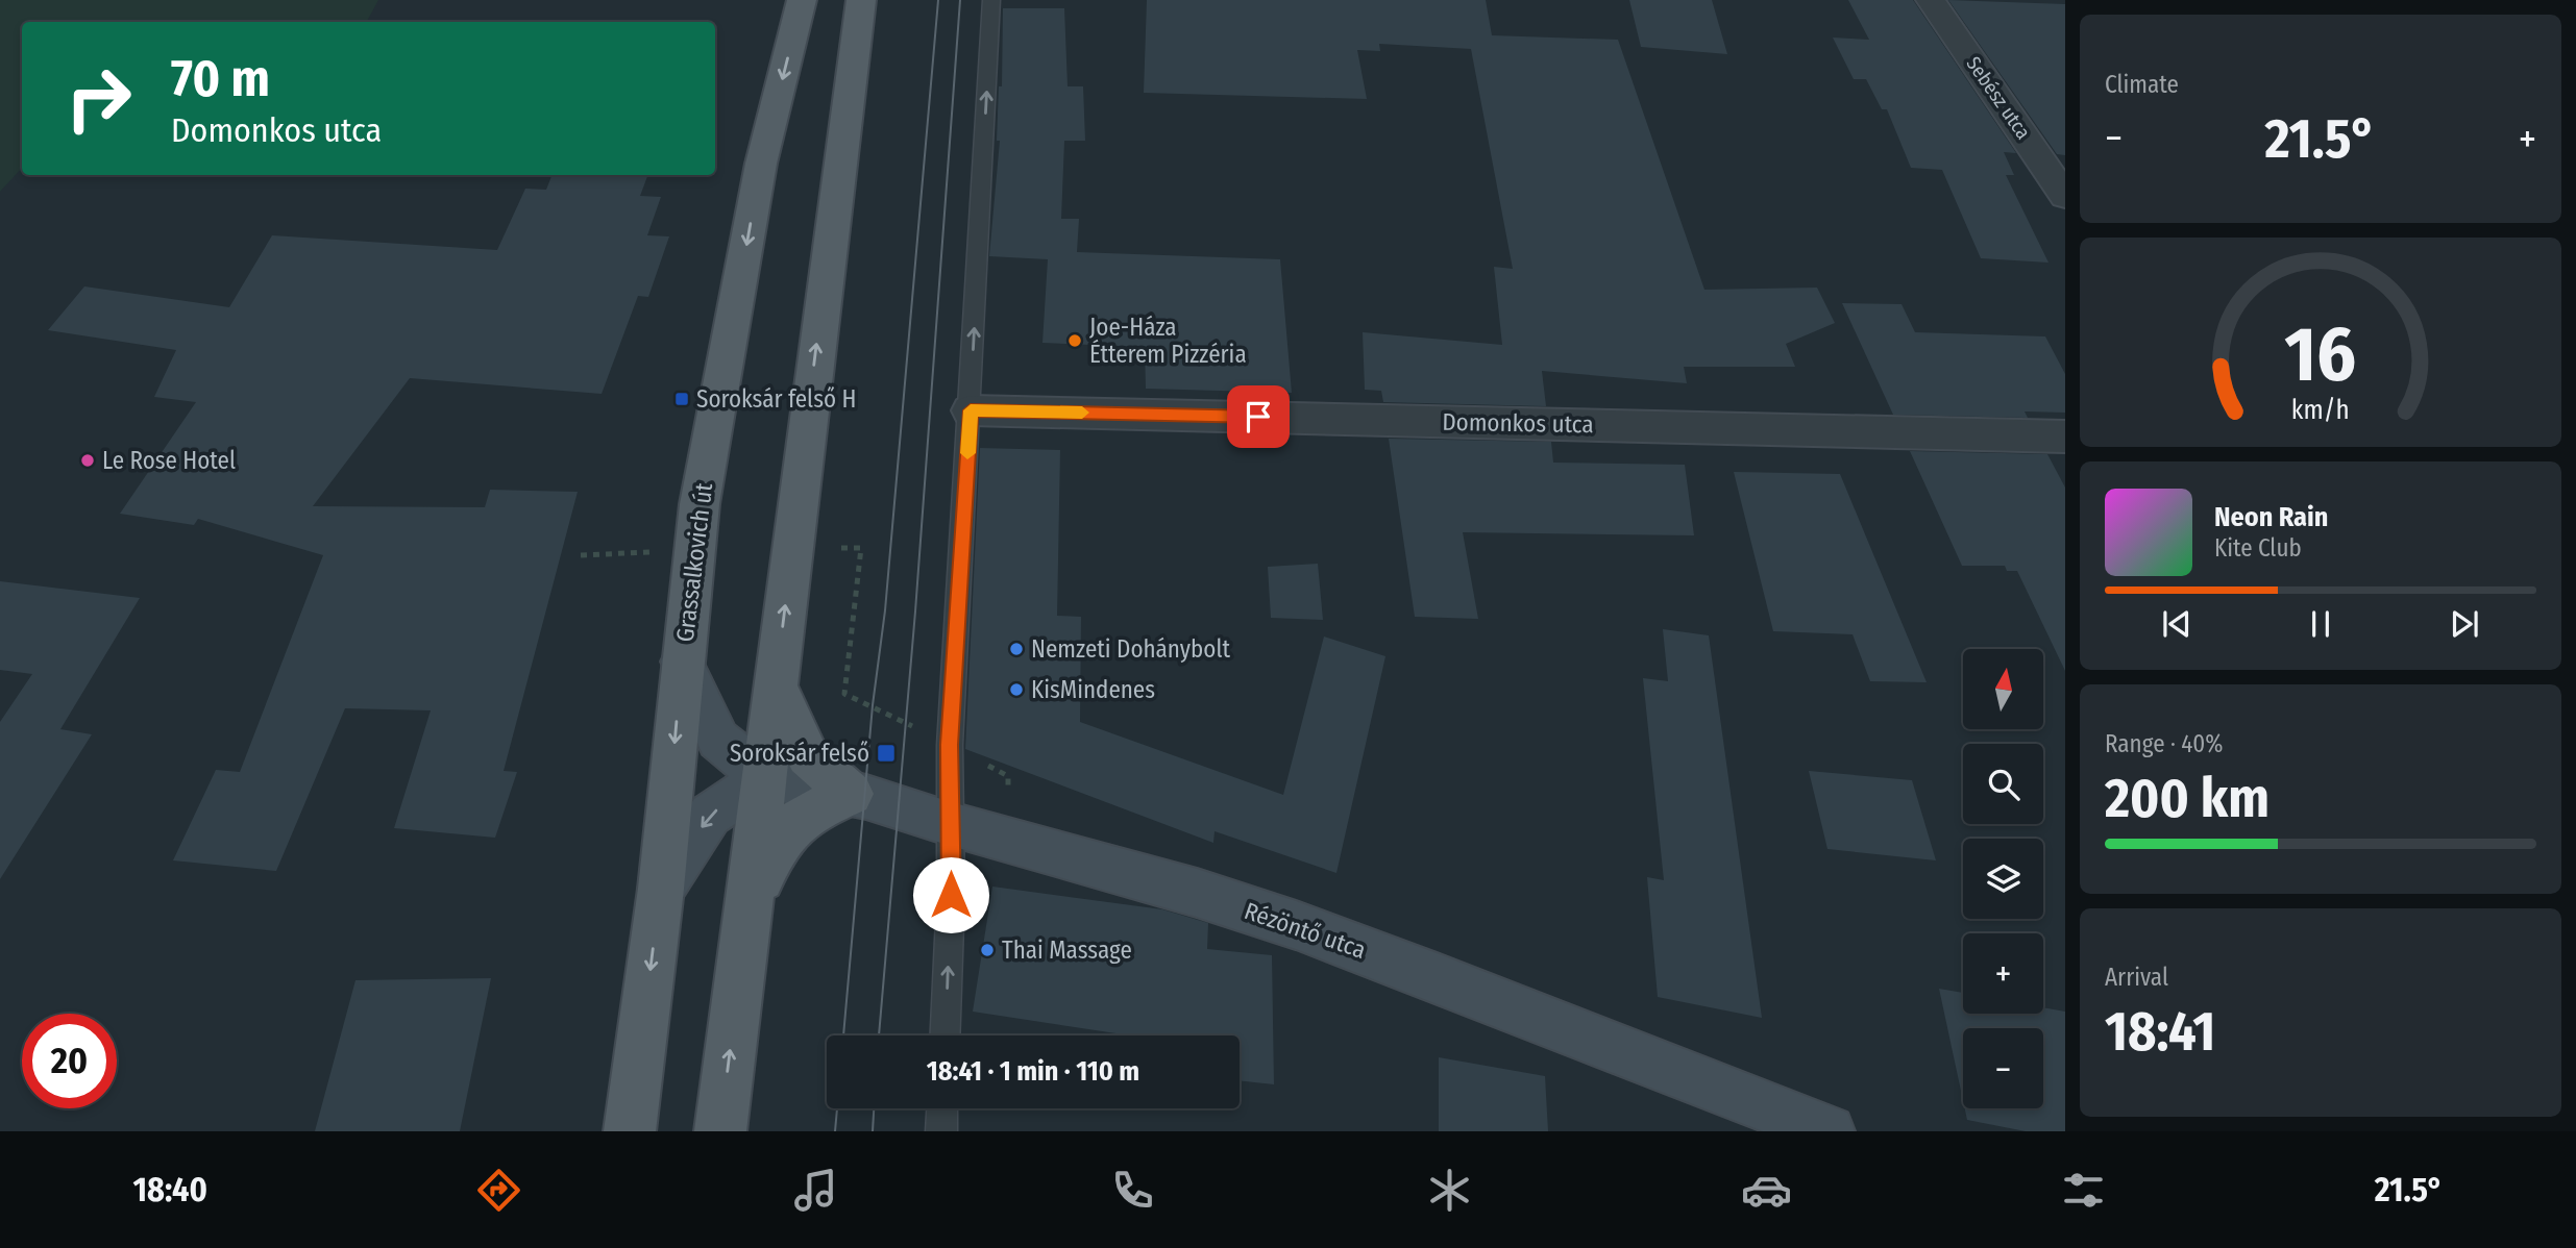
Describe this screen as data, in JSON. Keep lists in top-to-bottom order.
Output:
{
  "streets": {
    "main road": ["Grassalkovich út", "Rézöntő utca"],
    "street": ["Sebész utca", "Domonkos utca"]
  },
  "places": {
    "other": [
      "Joe-Háza Étterem Pizzéria",
      "Le Rose Hotel",
      "Nemzeti Dohánybolt",
      "KisMindenes",
      "Thai Massage"
    ],
    "transit": ["Soroksár felső H", "Soroksár felső"]
  },
  "north": "top",
  "page": {
    "tile": [
      "Climate",
      ["Range · 40%", "200 km"],
      ["Arrival", "18:41"]
    ],
    "turn": ["70 m", "Domonkos utca"],
    "heat": ["−", "21.5°", "+"],
    "song": ["Neon Rain", "Kite Club"],
    "map_buttons": ["+", "−"],
    "limit": "20",
    "trip": "18:41 · 1 min · 110 m",
    "tabs": ["18:40", "21.5°"],
    "gauge": ["16", "km/h"]
  }
}
